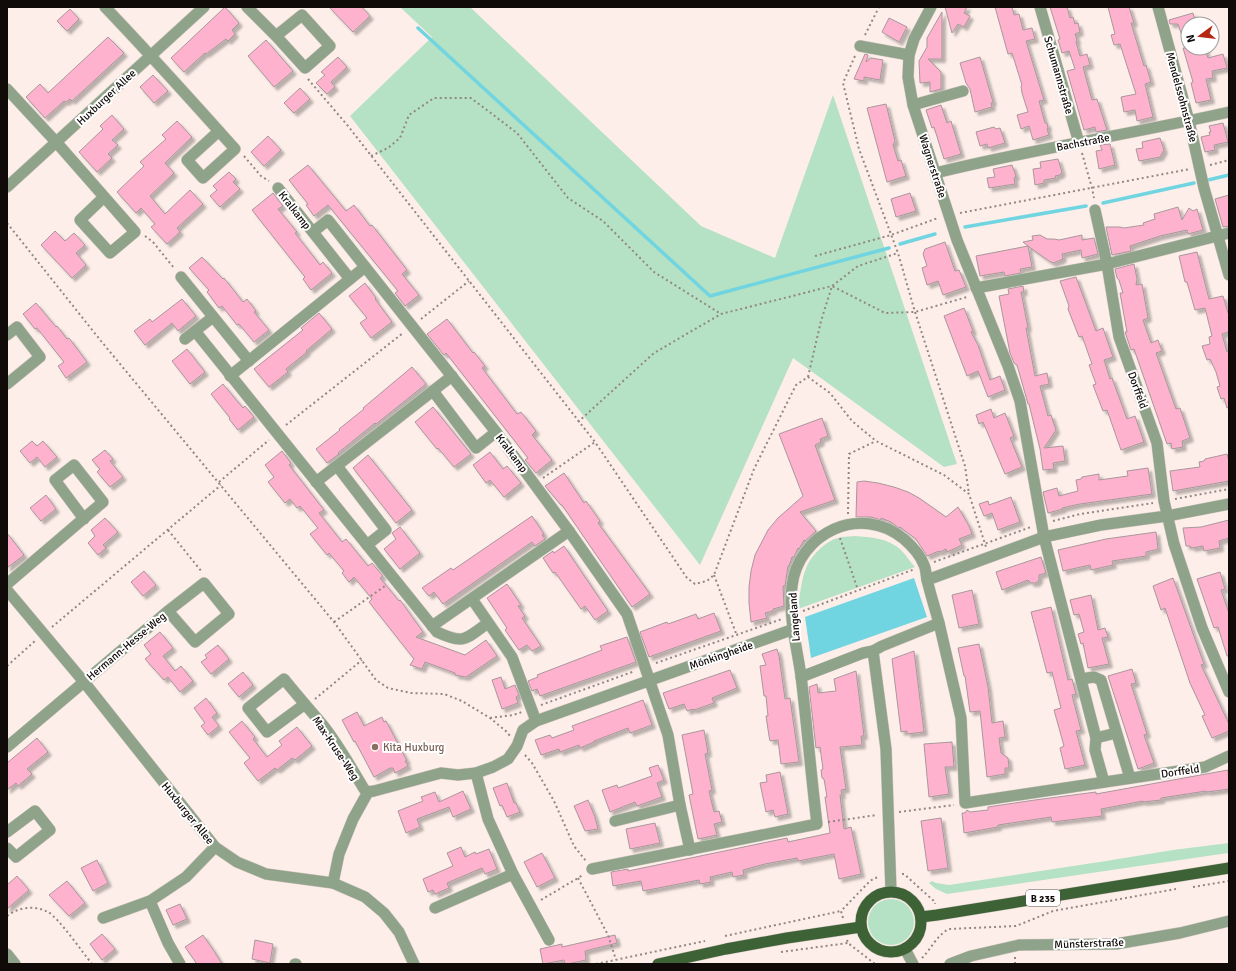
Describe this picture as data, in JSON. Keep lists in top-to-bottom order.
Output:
{
  "streets": {
    "main road": ["B 235"],
    "street": [
      "Schumannstraße",
      "Huxburger Allee",
      "Mendelssohnstraße",
      "Bachstraße",
      "Wagnerstraße",
      "Kralkamp",
      "Dorffeld",
      "Langeland",
      "Hermann-Hesse-Weg",
      "Mönkingheide",
      "Max-Kruse-Weg",
      "Münsterstraße"
    ]
  },
  "crossings": [
    ["Schumannstraße", "Bachstraße"],
    ["Huxburger Allee", "Hermann-Hesse-Weg"],
    ["Mendelssohnstraße", "Bachstraße"],
    ["Bachstraße", "Wagnerstraße"],
    ["Kralkamp", "Mönkingheide"],
    ["Dorffeld", "Langeland"],
    ["Langeland", "Mönkingheide"]
  ],
  "places": ["Kita Huxburg"],
  "north": "left"
}
